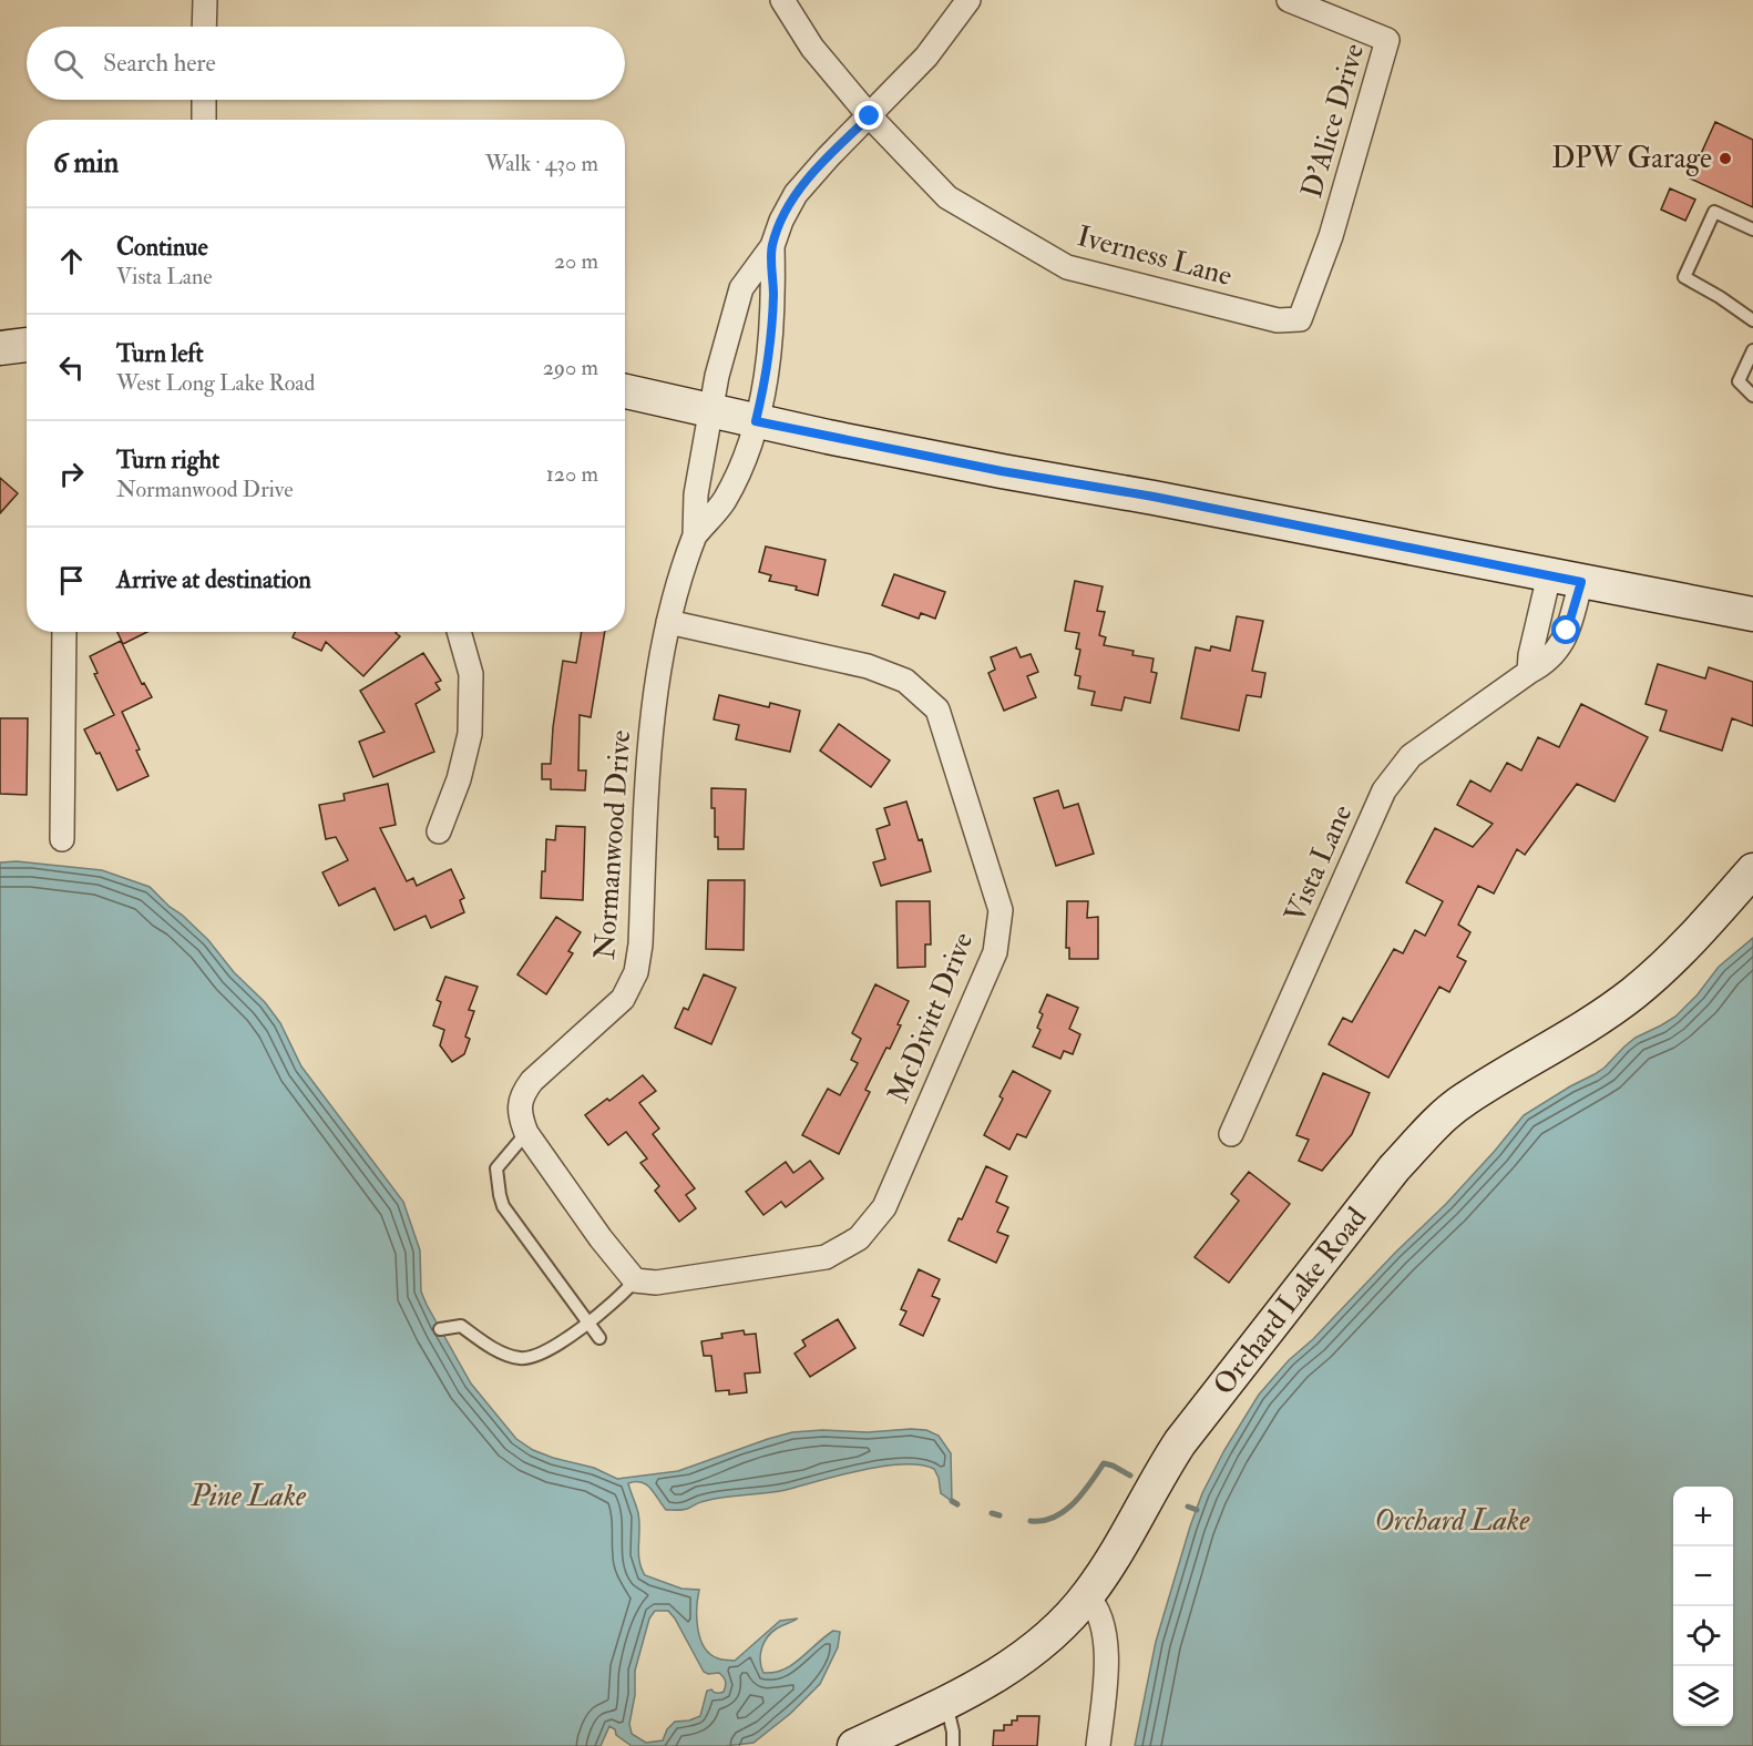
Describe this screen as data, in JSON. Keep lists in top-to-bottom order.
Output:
{
  "streets": {
    "main road": ["Orchard Lake Road"],
    "street": [
      "D'Alice Drive",
      "Iverness Lane",
      "Normanwood Drive",
      "Vista Lane",
      "McDivitt Drive"
    ]
  },
  "crossings": [
    ["D'Alice Drive", "Iverness Lane"],
    ["Iverness Lane", "Normanwood Drive"],
    ["Normanwood Drive", "McDivitt Drive"]
  ],
  "water": ["Pine Lake", "Orchard Lake"],
  "places": ["DPW Garage"],
  "page": {
    "search": "Search here",
    "heading": ["6 min", "Walk · 430 m"],
    "list": [
      ["Continue", "Vista Lane", "20 m"],
      ["Turn left", "West Long Lake Road", "290 m"],
      ["Turn right", "Normanwood Drive", "120 m"],
      "Arrive at destination"
    ],
    "map_buttons": ["+", "−"]
  }
}
